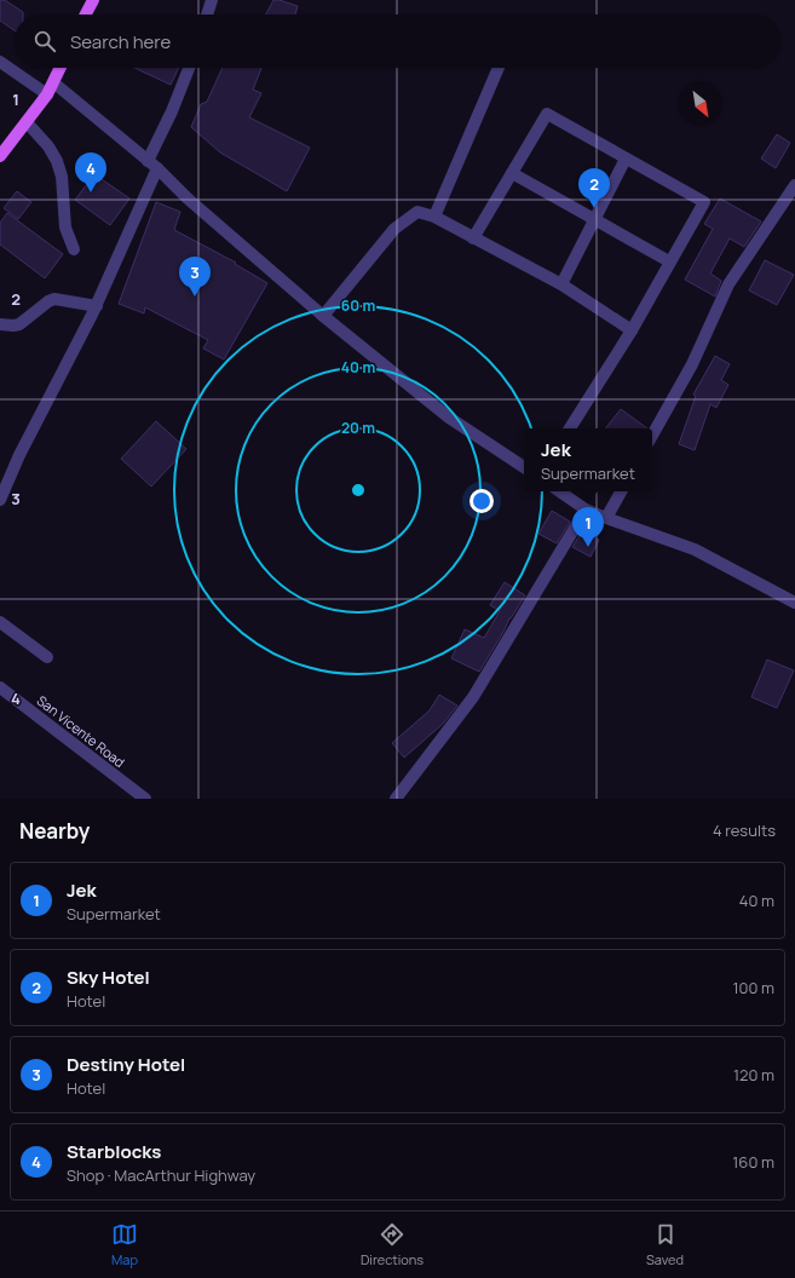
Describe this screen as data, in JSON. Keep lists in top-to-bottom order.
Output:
{
  "streets": {
    "street": ["San Vicente Road"]
  },
  "north": "bottom right",
  "page": {
    "search": "Search here",
    "pins": [
      "4",
      "2",
      "3",
      "1"
    ],
    "popup": ["Jek", "Supermarket"],
    "heading": ["Nearby", "4 results"],
    "list": [
      {
        "mark": "1",
        "name": "Jek",
        "note": "Supermarket",
        "value": "40 m"
      },
      {
        "mark": "2",
        "name": "Sky Hotel",
        "note": "Hotel",
        "value": "100 m"
      },
      {
        "mark": "3",
        "name": "Destiny Hotel",
        "note": "Hotel",
        "value": "120 m"
      },
      {
        "mark": "4",
        "name": "Starblocks",
        "note": "Shop · MacArthur Highway",
        "value": "160 m"
      }
    ],
    "nav": ["Map", "Directions", "Saved"]
  },
  "grid": {
    "rows": [
      "1",
      "2",
      "3",
      "4"
    ]
  },
  "rings": ["60 m", "40 m", "20 m"]
}
